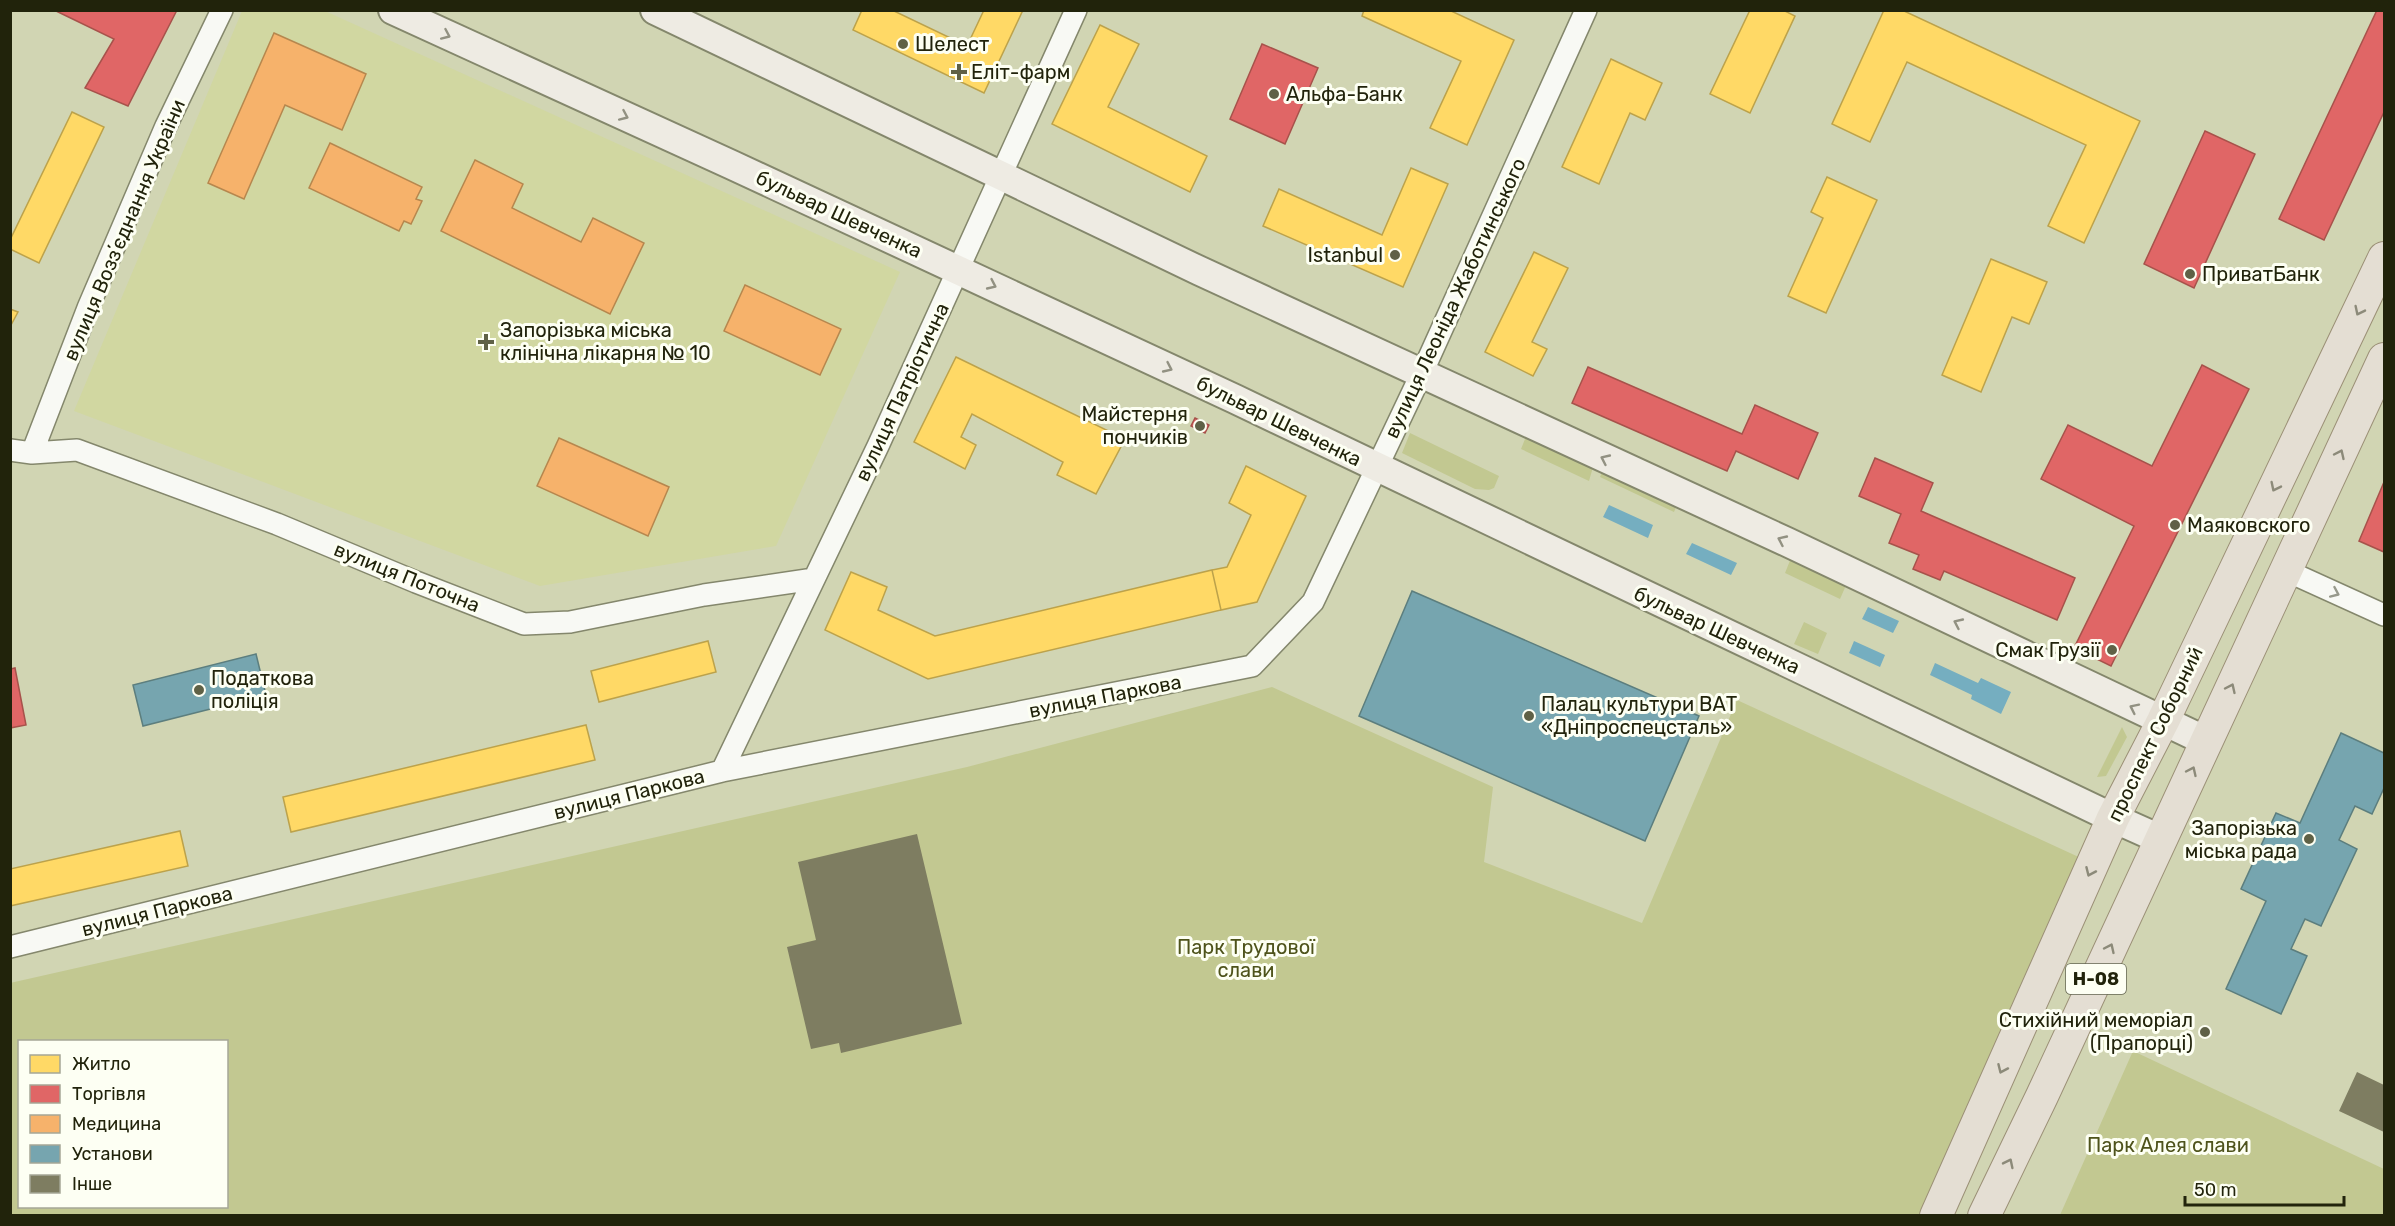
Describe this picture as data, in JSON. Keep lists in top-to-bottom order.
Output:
{
  "streets": {
    "main road": ["проспект Соборний", "Н-08"],
    "street": [
      "бульвар Шевченка",
      "вулиця Воззʼєднання України",
      "вулиця Леоніда Жаботинського",
      "вулиця Патріотична",
      "вулиця Поточна",
      "вулиця Паркова"
    ]
  },
  "crossings": [
    ["бульвар Шевченка", "вулиця Леоніда Жаботинського"],
    ["бульвар Шевченка", "вулиця Патріотична"],
    ["бульвар Шевченка", "проспект Соборний"],
    ["бульвар Шевченка", "Н-08"],
    ["вулиця Воззʼєднання України", "вулиця Поточна"],
    ["вулиця Леоніда Жаботинського", "вулиця Паркова"],
    ["вулиця Патріотична", "вулиця Поточна"],
    ["вулиця Патріотична", "вулиця Паркова"]
  ],
  "parks": ["Парк Трудової слави", "Парк Алея слави"],
  "places": {
    "other": [
      "Шелест",
      "Альфа-Банк",
      "Istanbul",
      "ПриватБанк",
      "Майстерня пончиків",
      "Маяковского",
      "Смак Грузії",
      "Податкова поліція",
      "Палац культури ВАТ «Дніпроспецсталь»",
      "Запорізька міська рада",
      "Стихійний меморіал (Прапорці)"
    ],
    "health": ["Еліт-фарм", "Запорізька міська клінічна лікарня № 10"]
  },
  "legend": [
    "Житло",
    "Торгівля",
    "Медицина",
    "Установи",
    "Інше"
  ],
  "scale_bar": "50 m"
}
